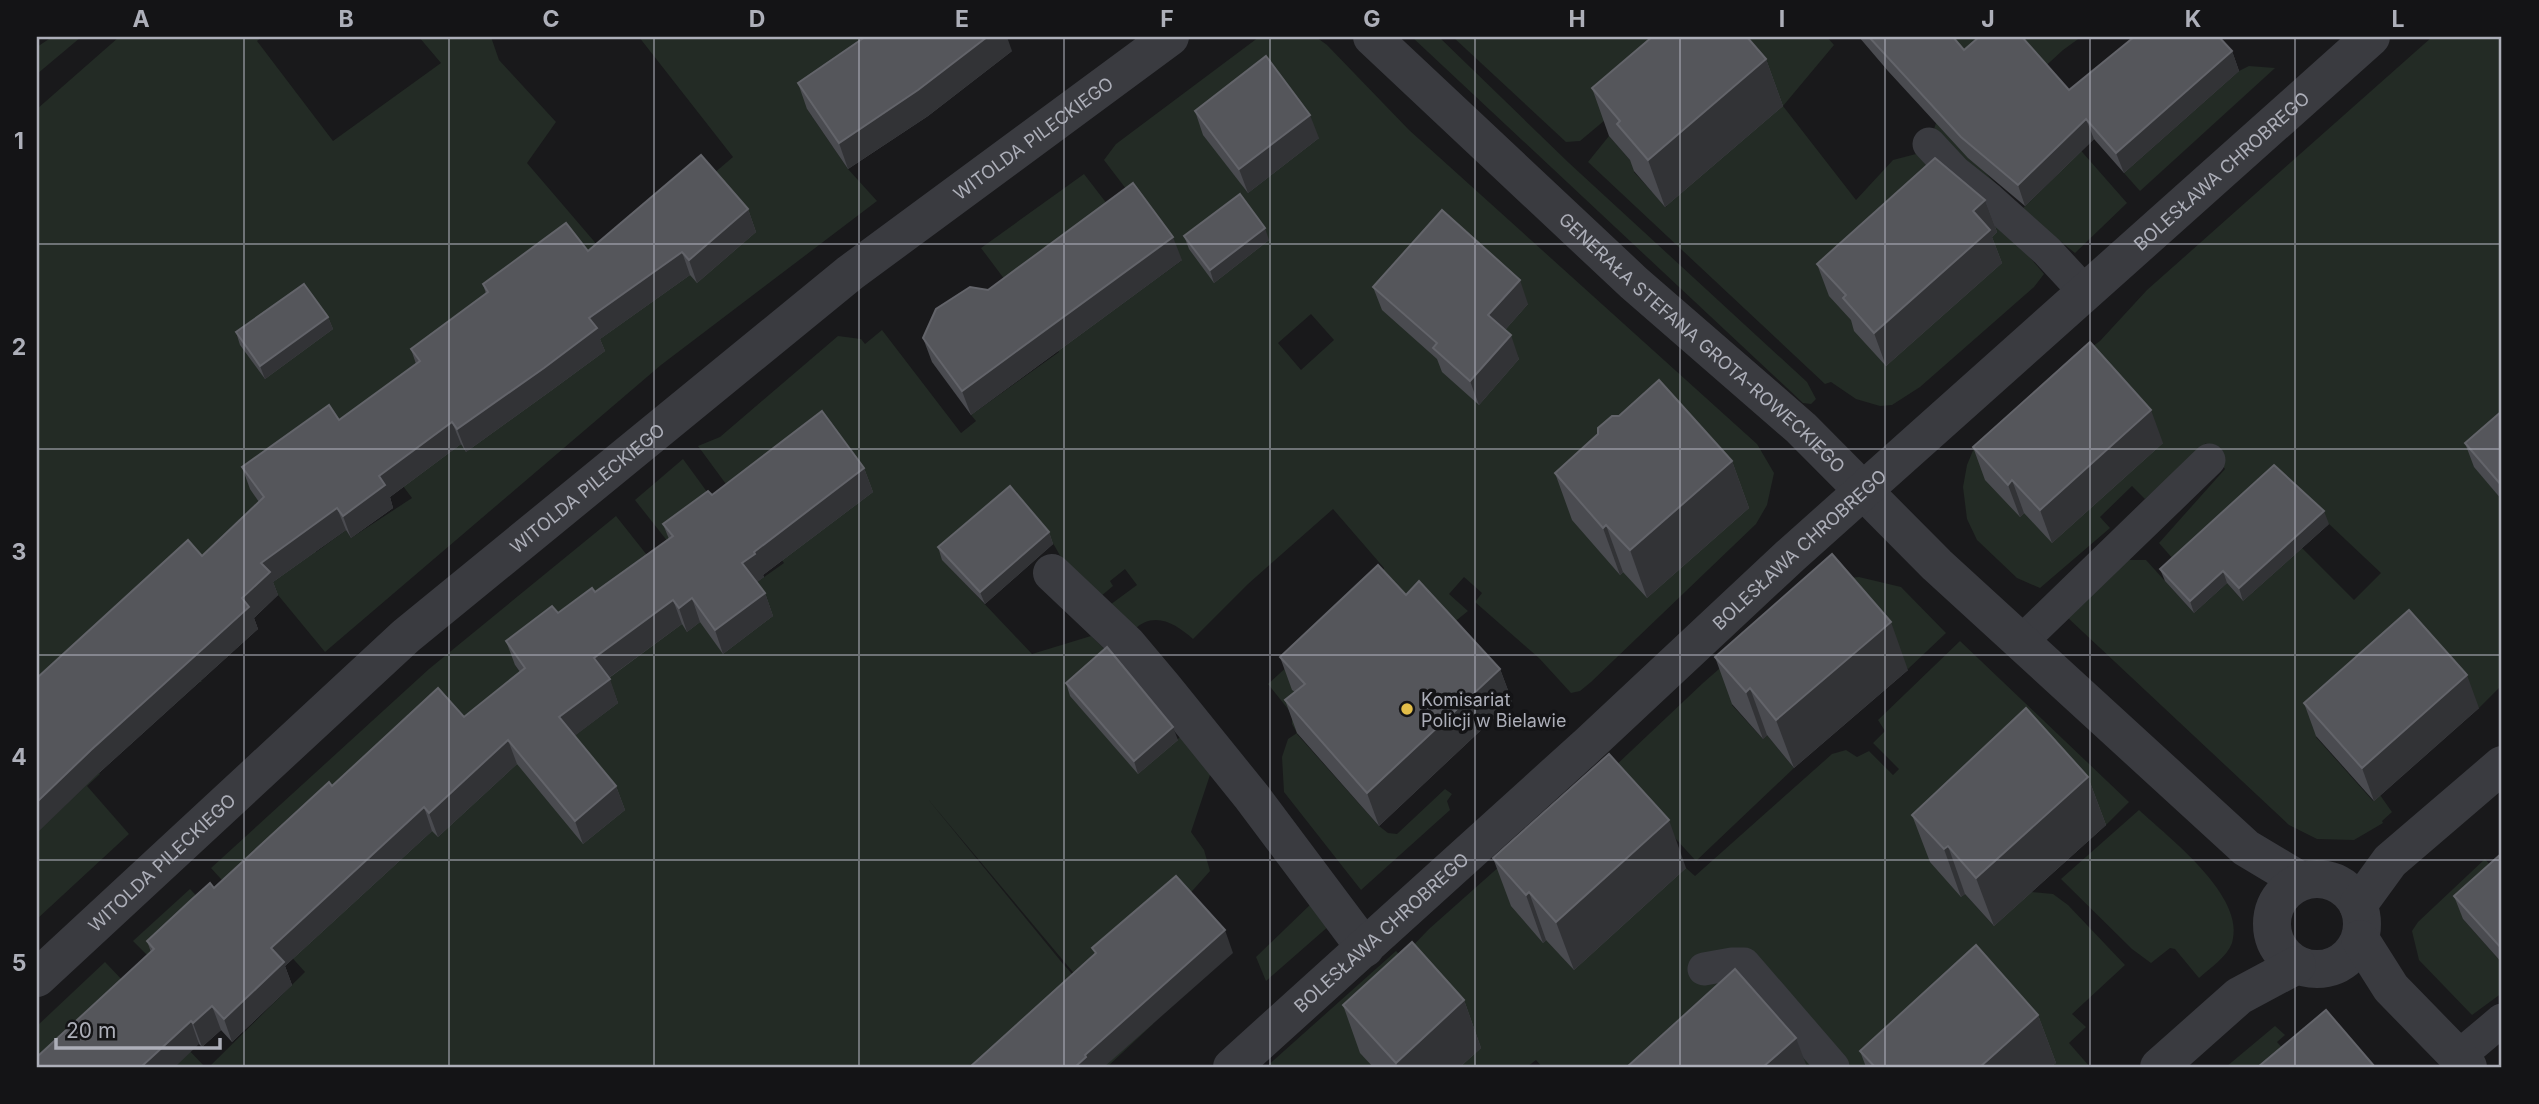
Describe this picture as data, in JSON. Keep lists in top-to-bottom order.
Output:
{
  "streets": {
    "street": ["WITOLDA PILECKIEGO", "BOLESŁAWA CHROBREGO", "GENERAŁA STEFANA GROTA-ROWECKIEGO"]
  },
  "crossings": [
    ["BOLESŁAWA CHROBREGO", "GENERAŁA STEFANA GROTA-ROWECKIEGO"]
  ],
  "places": ["Komisariat Policji w Bielawie"],
  "scale_bar": "20 m",
  "grid": {
    "columns": [
      "A",
      "B",
      "C",
      "D",
      "E",
      "F",
      "G",
      "H",
      "I",
      "J",
      "K",
      "L"
    ],
    "rows": [
      "1",
      "2",
      "3",
      "4",
      "5"
    ]
  }
}
